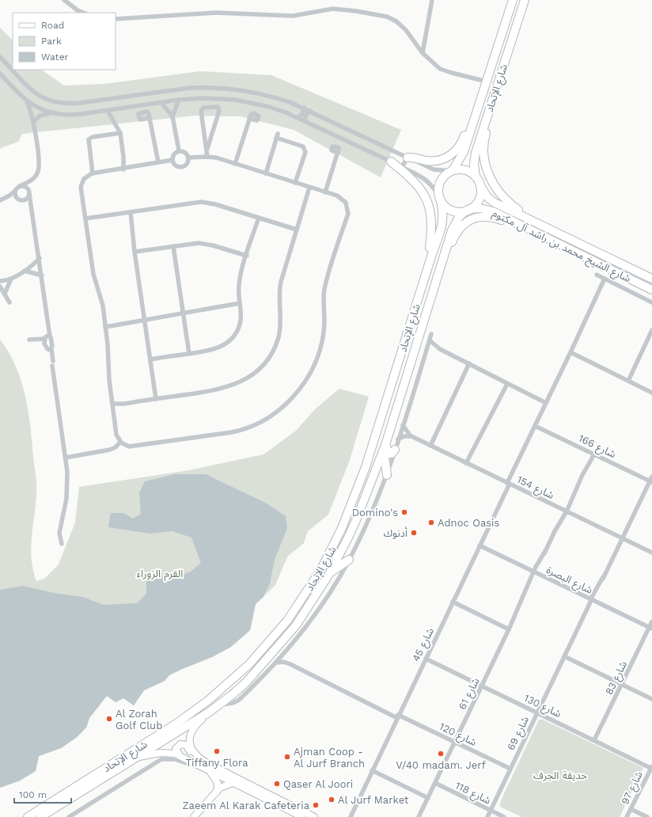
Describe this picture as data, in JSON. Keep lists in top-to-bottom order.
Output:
{
  "streets": {
    "highway": ["شارع الإتحاد", "شارع الشيخ محمد بن راشد آل مكتوم"],
    "street": [
      "شارع 166",
      "شارع 154",
      "شارع البصرة",
      "شارع 45",
      "شارع 83",
      "شارع 61",
      "شارع 130",
      "شارع 69",
      "شارع 120",
      "شارع 97",
      "شارع 118"
    ]
  },
  "crossings": [
    ["شارع الإتحاد", "شارع الشيخ محمد بن راشد آل مكتوم"],
    ["شارع 166", "شارع 45"],
    ["شارع 166", "شارع 61"],
    ["شارع 166", "شارع 69"],
    ["شارع 154", "شارع 45"],
    ["شارع 154", "شارع 61"],
    ["شارع 154", "شارع 69"],
    ["شارع البصرة", "شارع 45"],
    ["شارع البصرة", "شارع 83"],
    ["شارع البصرة", "شارع 61"],
    ["شارع البصرة", "شارع 69"],
    ["شارع 45", "شارع 130"],
    ["شارع 45", "شارع 120"],
    ["شارع 83", "شارع 130"],
    ["شارع 61", "شارع 130"],
    ["شارع 61", "شارع 120"],
    ["شارع 61", "شارع 118"],
    ["شارع 130", "شارع 69"],
    ["شارع 130", "شارع 97"],
    ["شارع 69", "شارع 120"],
    ["شارع 69", "شارع 118"]
  ],
  "parks": ["القرم الزوراء", "حديقة الجرف"],
  "places": [
    "Domino's",
    "Adnoc Oasis",
    "أدنوك",
    "Al Zorah Golf Club",
    "Tiffany Flora",
    "V/40 madam. Jerf",
    "Ajman Coop - Al Jurf Branch",
    "Qaser Al Joori",
    "Al Jurf Market",
    "Zaeem Al Karak Cafeteria"
  ],
  "legend": ["Road", "Park", "Water"],
  "scale_bar": "100 m"
}
